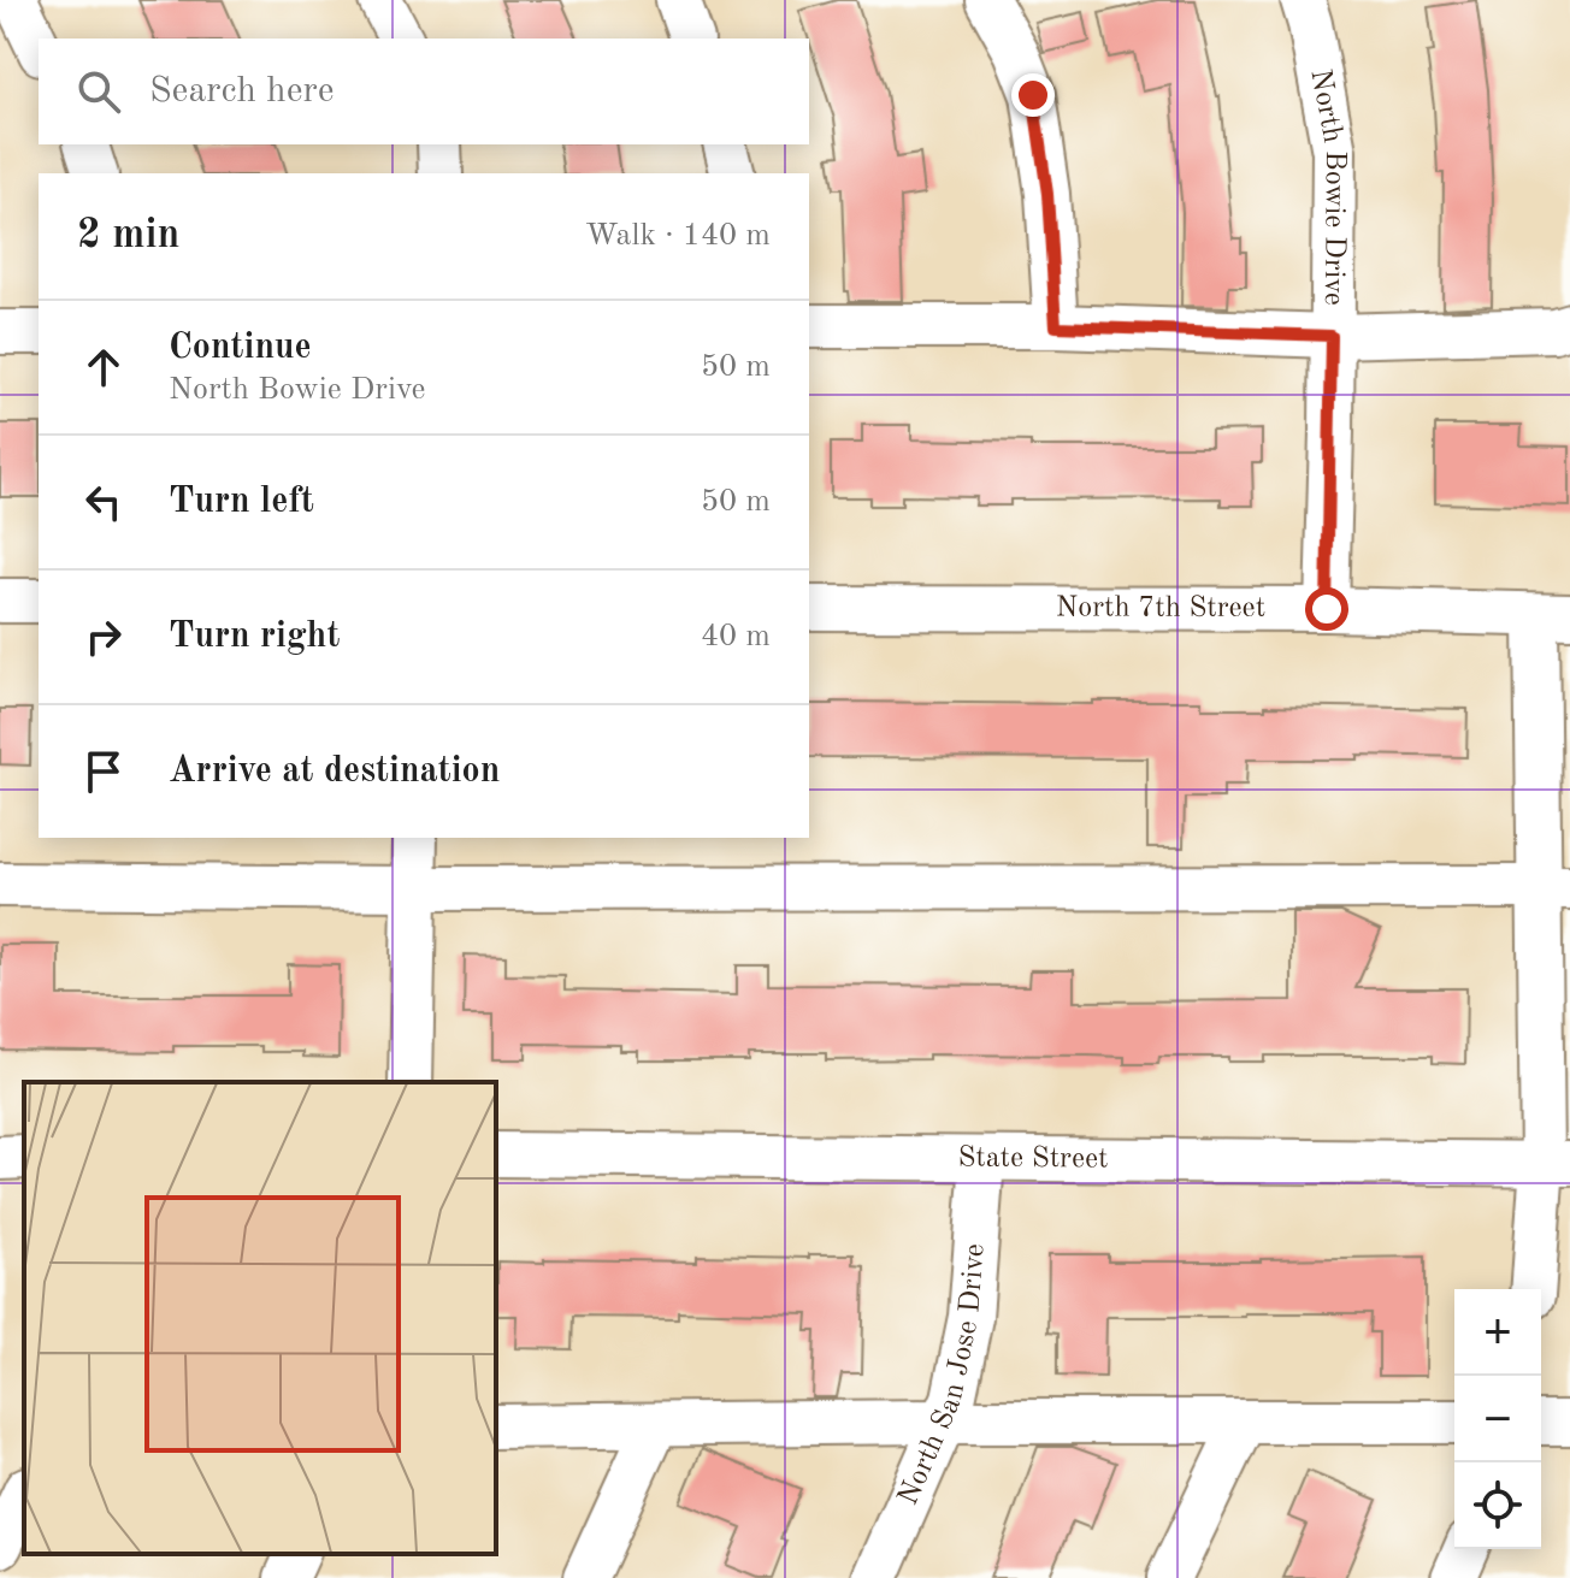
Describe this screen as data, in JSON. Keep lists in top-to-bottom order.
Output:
{
  "streets": {
    "street": [
      "North Bowie Drive",
      "North 7th Street",
      "State Street",
      "North San Jose Drive"
    ]
  },
  "crossings": [
    ["North Bowie Drive", "North 7th Street"],
    ["State Street", "North San Jose Drive"]
  ],
  "page": {
    "search": "Search here",
    "heading": ["2 min", "Walk · 140 m"],
    "list": [
      ["Continue", "North Bowie Drive", "50 m"],
      ["Turn left", "50 m"],
      ["Turn right", "40 m"],
      "Arrive at destination"
    ],
    "map_buttons": ["+", "−"]
  }
}
